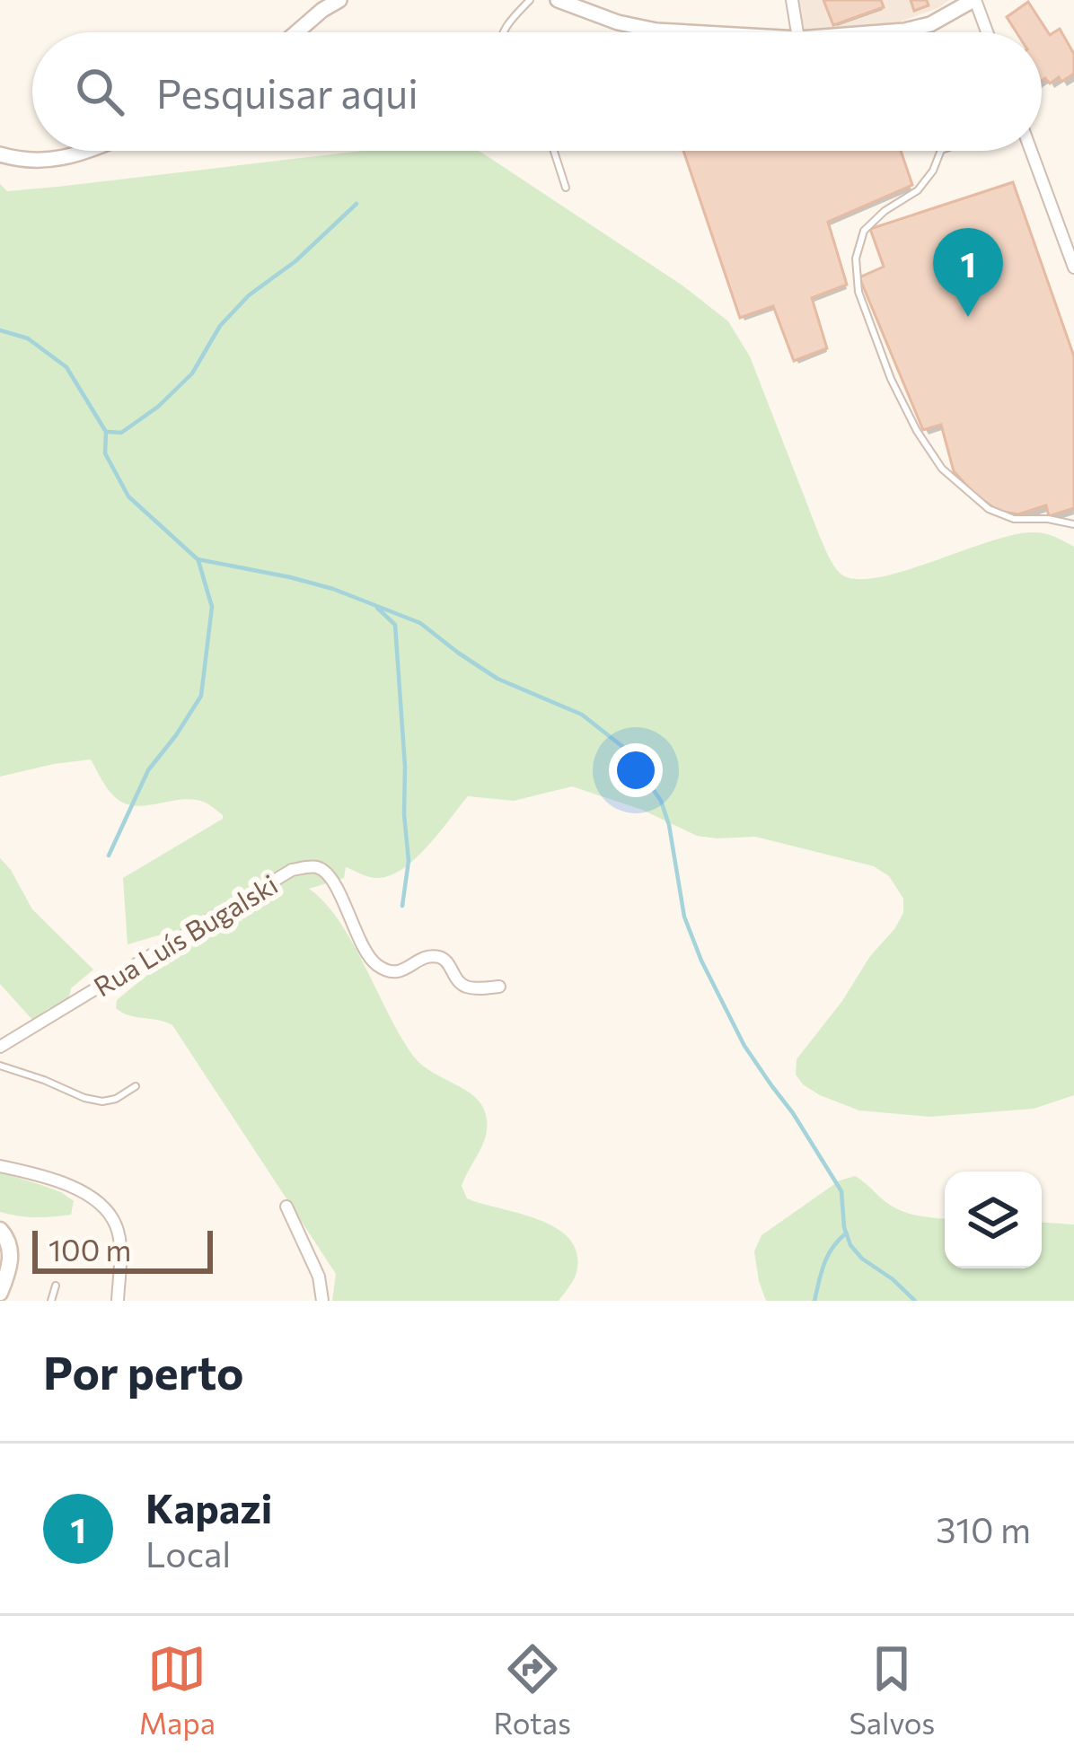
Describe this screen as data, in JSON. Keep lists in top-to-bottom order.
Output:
{
  "streets": {
    "street": ["Rua Luís Bugalski"]
  },
  "scale_bar": "100 m",
  "page": {
    "search": "Pesquisar aqui",
    "pins": "1",
    "scale": "100 m",
    "heading": "Por perto",
    "list": [
      {
        "mark": "1",
        "name": "Kapazi",
        "note": "Local",
        "value": "310 m"
      }
    ],
    "nav": ["Mapa", "Rotas", "Salvos"]
  }
}
